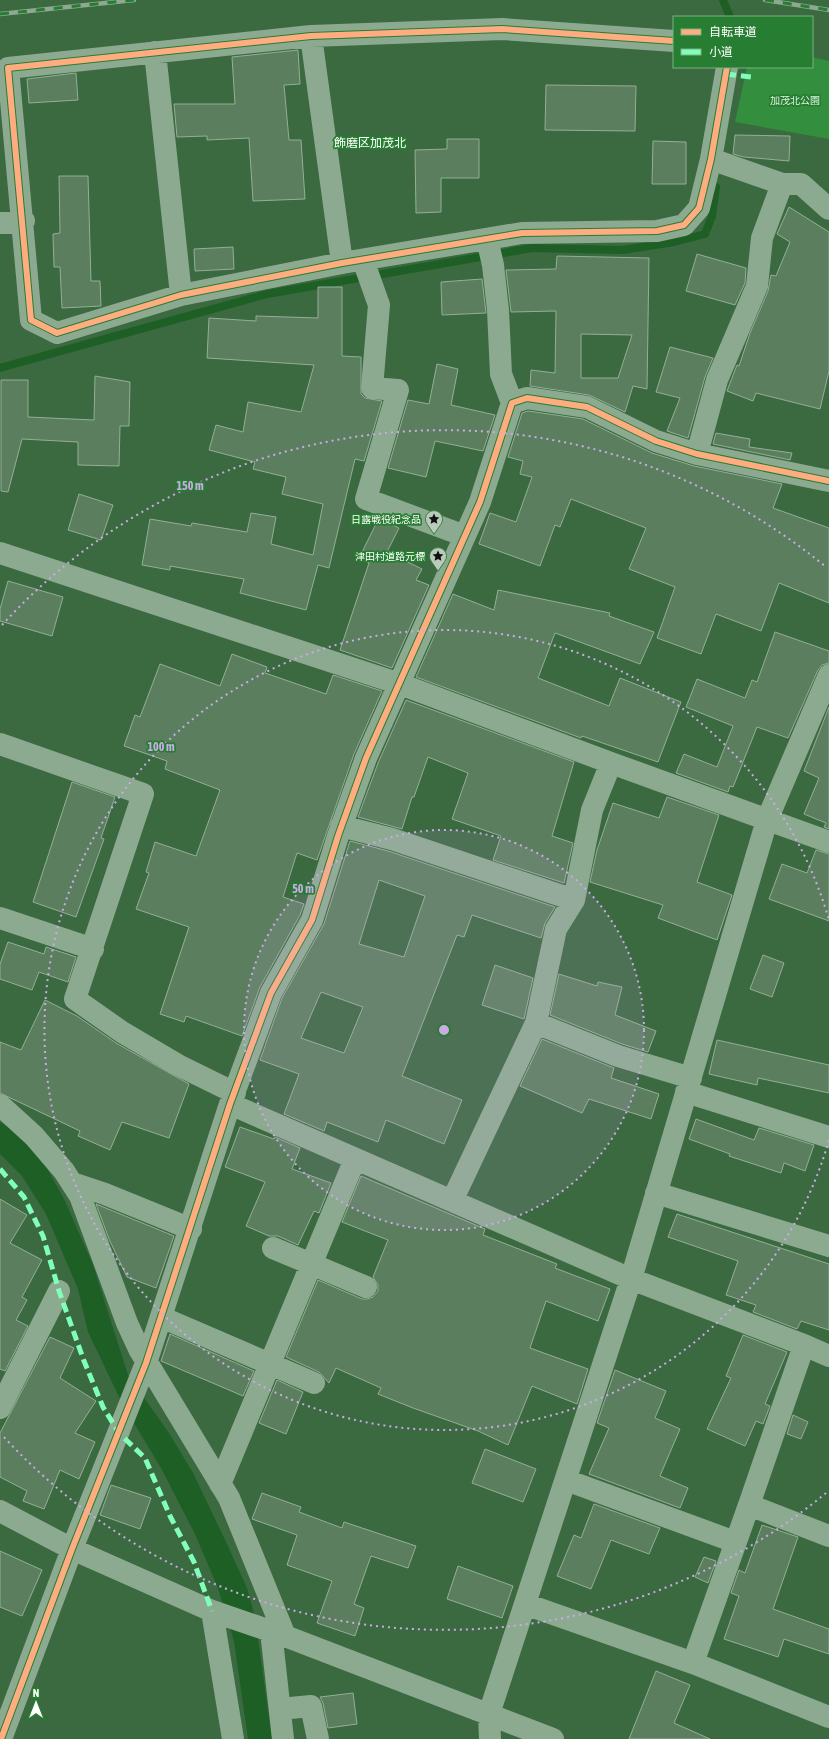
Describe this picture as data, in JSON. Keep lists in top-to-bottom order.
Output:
{
  "districts": ["飾磨区加茂北"],
  "parks": ["加茂北公園"],
  "places": {
    "place": ["日露戦役紀念品", "津田村道路元標"]
  },
  "legend": ["自転車道", "小道"],
  "north": "top",
  "rings": ["150 m", "100 m", "50 m"]
}
